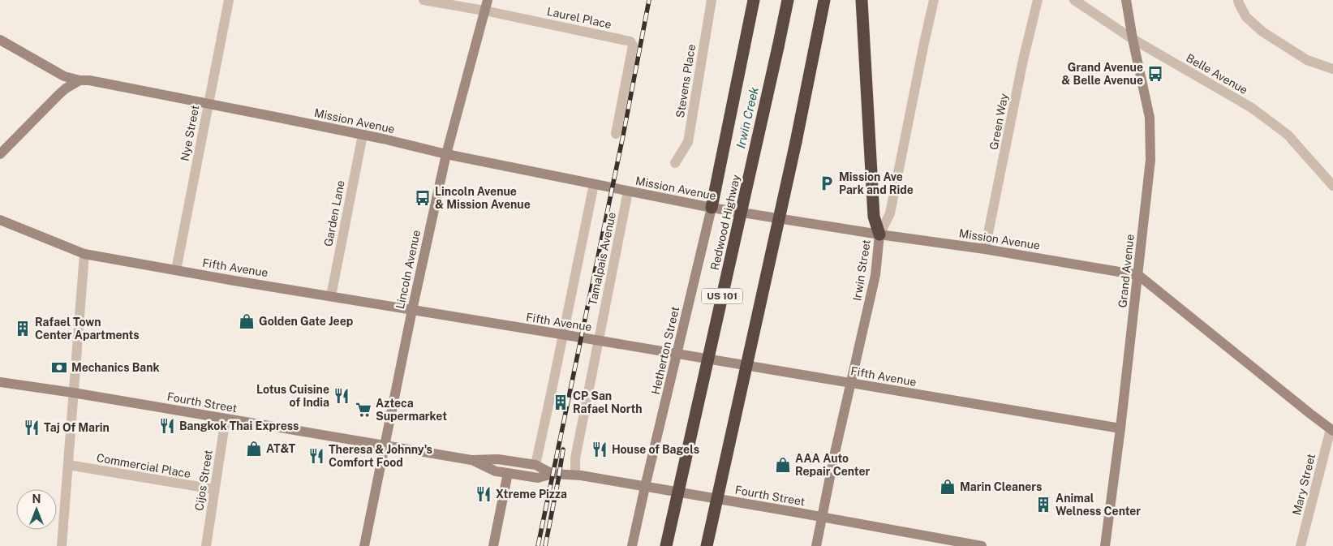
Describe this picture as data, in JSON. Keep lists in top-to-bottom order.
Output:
{
  "streets": {
    "highway": ["Redwood Highway", "US 101"],
    "street": [
      "Laurel Place",
      "Belle Avenue",
      "Stevens Place",
      "Mission Avenue",
      "Green Way",
      "Nye Street",
      "Garden Lane",
      "Tamalpais Avenue",
      "Fifth Avenue",
      "Lincoln Avenue",
      "Irwin Street",
      "Grand Avenue",
      "Hetherton Street",
      "Fourth Street",
      "Commercial Place",
      "Cijos Street",
      "Mary Street"
    ]
  },
  "crossings": [
    ["Laurel Place", "Lincoln Avenue"],
    ["Belle Avenue", "Grand Avenue"],
    ["Mission Avenue", "Green Way"],
    ["Mission Avenue", "Nye Street"],
    ["Mission Avenue", "Garden Lane"],
    ["Mission Avenue", "Tamalpais Avenue"],
    ["Mission Avenue", "Lincoln Avenue"],
    ["Mission Avenue", "Irwin Street"],
    ["Mission Avenue", "Grand Avenue"],
    ["Mission Avenue", "Hetherton Street"],
    ["Mission Avenue", "Mary Street"],
    ["Nye Street", "Fifth Avenue"],
    ["Garden Lane", "Fifth Avenue"],
    ["Tamalpais Avenue", "Fifth Avenue"],
    ["Tamalpais Avenue", "Fourth Street"],
    ["Fifth Avenue", "Lincoln Avenue"],
    ["Fifth Avenue", "Irwin Street"],
    ["Fifth Avenue", "Grand Avenue"],
    ["Fifth Avenue", "Hetherton Street"],
    ["Lincoln Avenue", "Fourth Street"],
    ["Irwin Street", "Fourth Street"],
    ["Hetherton Street", "Fourth Street"],
    ["Fourth Street", "Cijos Street"],
    ["Commercial Place", "Cijos Street"]
  ],
  "water": ["Irwin Creek"],
  "places": {
    "bus stop": ["Grand Avenue & Belle Avenue", "Lincoln Avenue & Mission Avenue"],
    "parking": ["Mission Ave Park and Ride"],
    "shop": [
      "Golden Gate Jeep",
      "AT&T",
      "AAA Auto Repair Center",
      "Marin Cleaners"
    ],
    "building": ["Rafael Town Center Apartments", "CP San Rafael North", "Animal Welness Center"],
    "bank": ["Mechanics Bank"],
    "restaurant": [
      "Lotus Cuisine of India",
      "Bangkok Thai Express",
      "Taj Of Marin",
      "House of Bagels",
      "Theresa & Johnny's Comfort Food",
      "Xtreme Pizza"
    ],
    "supermarket": ["Azteca Supermarket"]
  },
  "north": "top"
}
